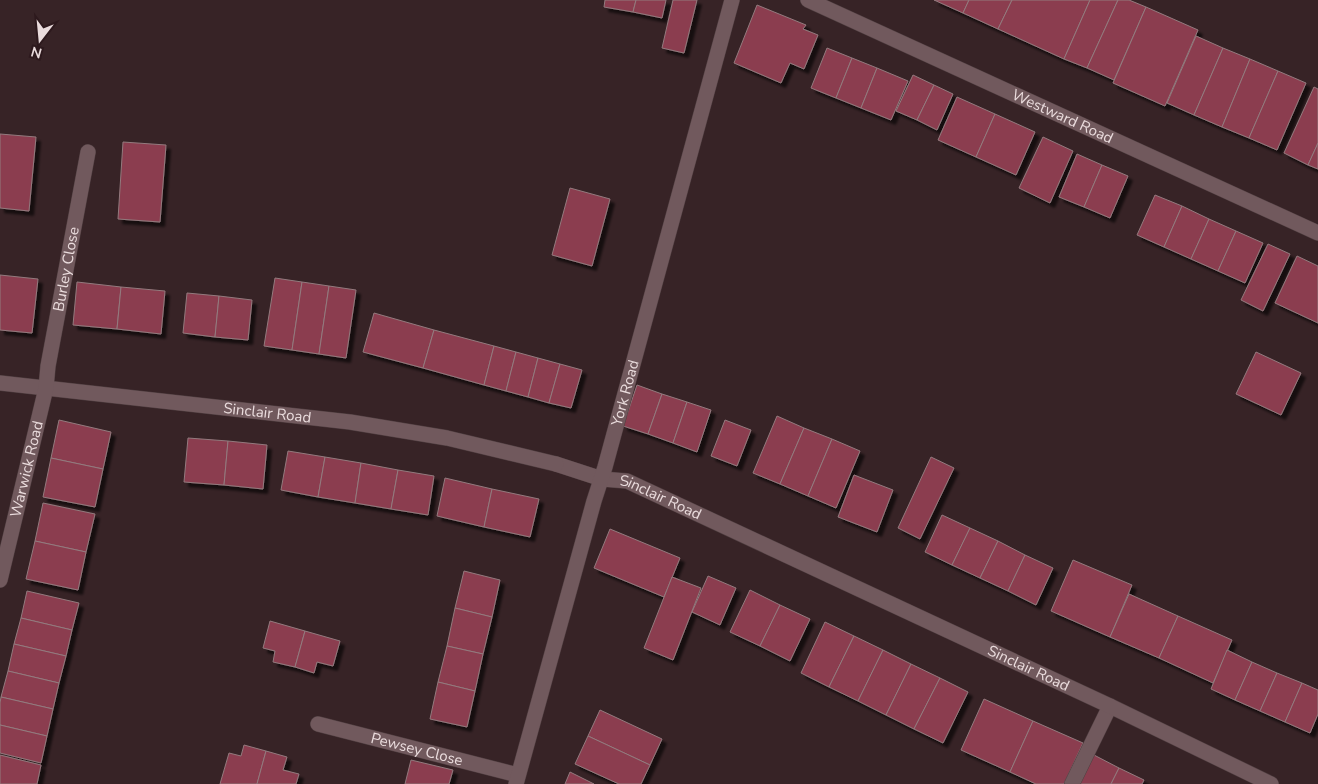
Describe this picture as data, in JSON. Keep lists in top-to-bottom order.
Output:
{
  "streets": {
    "street": [
      "Westward Road",
      "Burley Close",
      "York Road",
      "Sinclair Road",
      "Warwick Road",
      "Pewsey Close"
    ]
  },
  "crossings": [
    ["Burley Close", "Sinclair Road"],
    ["Burley Close", "Warwick Road"],
    ["York Road", "Sinclair Road"],
    ["York Road", "Pewsey Close"],
    ["Sinclair Road", "Warwick Road"]
  ],
  "north": "bottom"
}
